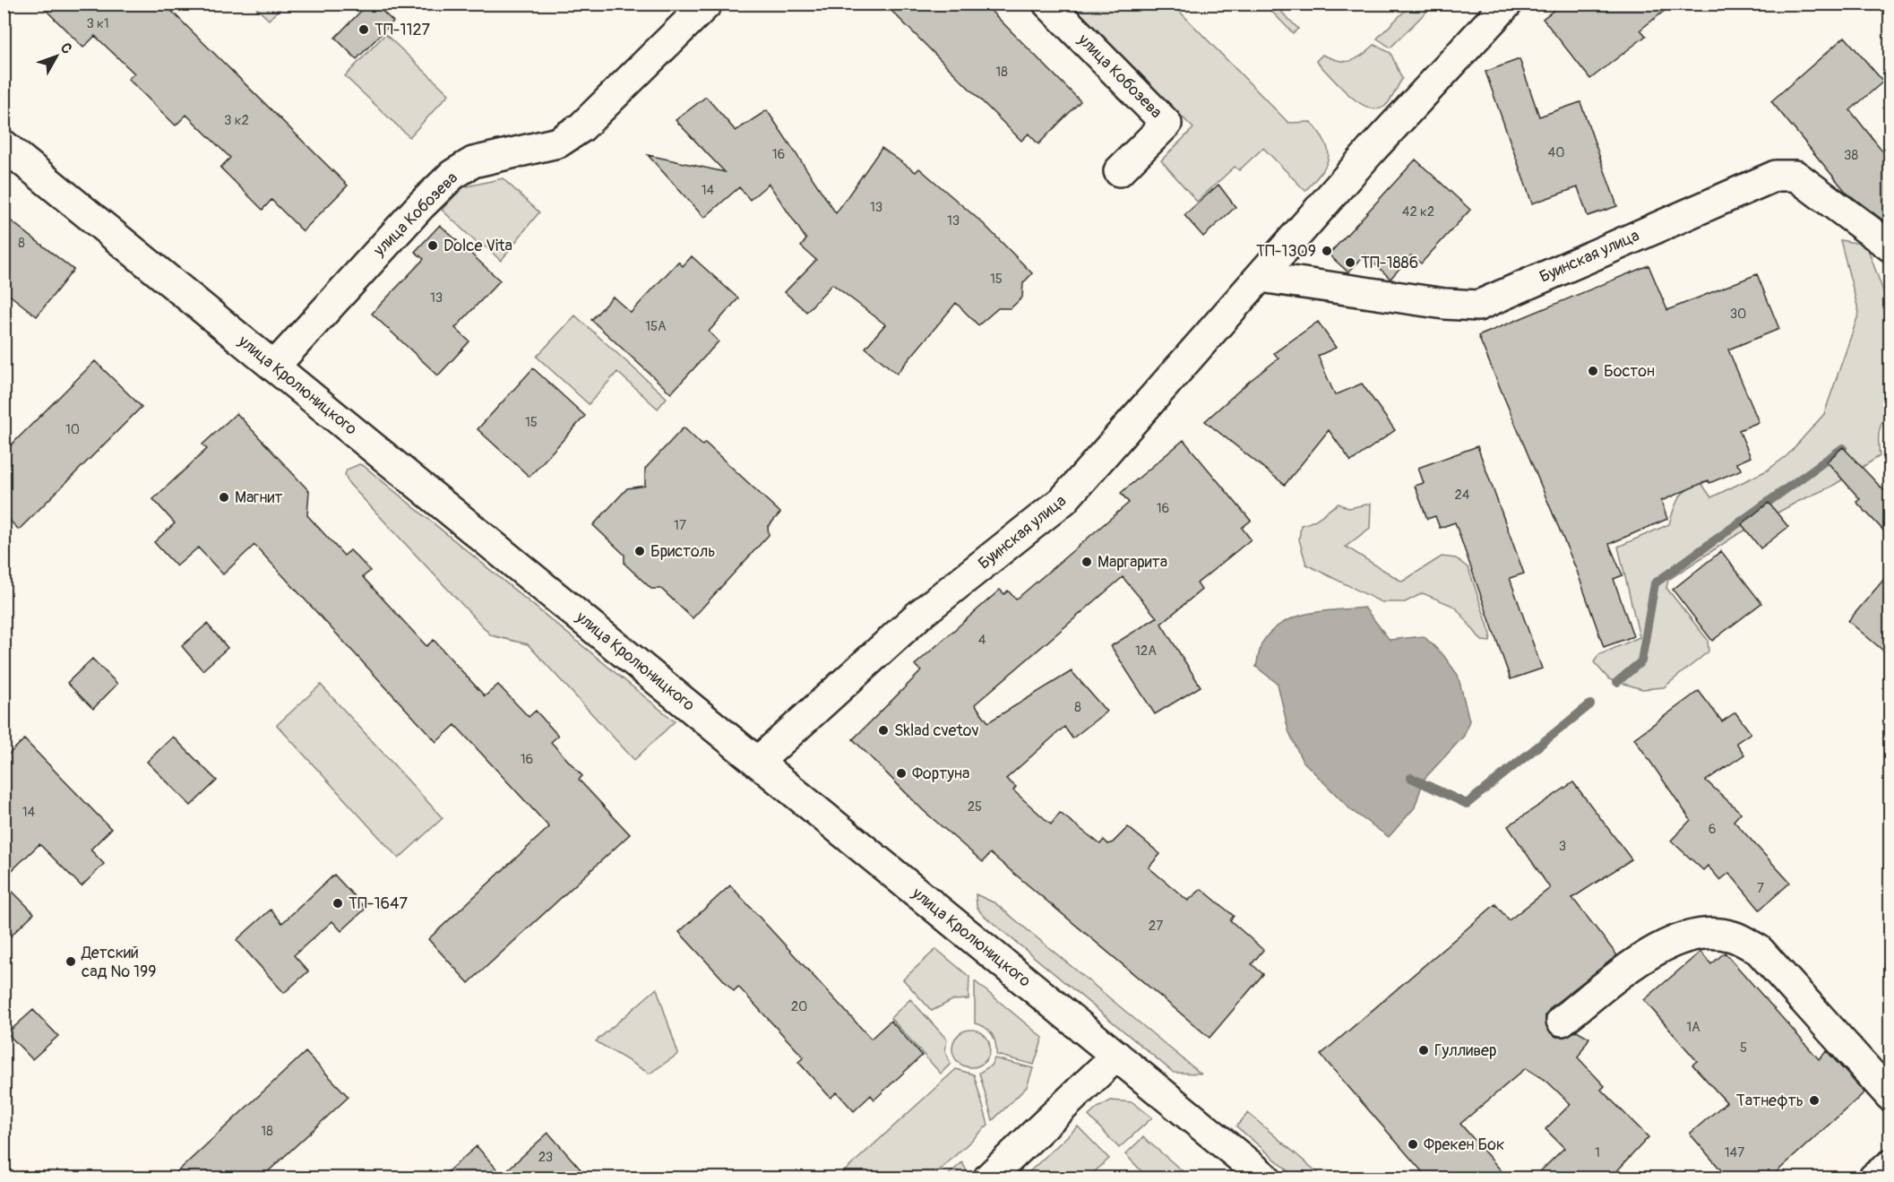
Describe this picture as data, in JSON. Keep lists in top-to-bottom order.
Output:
{
  "streets": {
    "street": ["улица Кобозева", "Буинская улица", "улица Кролюницкого"]
  },
  "crossings": [
    ["улица Кобозева", "улица Кролюницкого"],
    ["Буинская улица", "улица Кролюницкого"]
  ],
  "places": [
    "ТП-1127",
    "Dolce Vita",
    "ТП-1309",
    "ТП-1886",
    "Бостон",
    "Магнит",
    "Бристоль",
    "Маргарита",
    "Sklad cvetov",
    "Фортуна",
    "ТП-1647",
    "Детский сад № 199",
    "Гулливер",
    "Татнефть",
    "Фрекен Бок"
  ],
  "house_numbers": [
    "3 к1",
    "18",
    "3 к2",
    "40",
    "16",
    "38",
    "14",
    "13",
    "42 к2",
    "13",
    "8",
    "15",
    "13",
    "30",
    "15А",
    "15",
    "10",
    "24",
    "16",
    "17",
    "4",
    "12А",
    "8",
    "16",
    "25",
    "14",
    "6",
    "3",
    "7",
    "27",
    "20",
    "1А",
    "5",
    "18",
    "1",
    "147",
    "23"
  ],
  "north": "top right"
}
